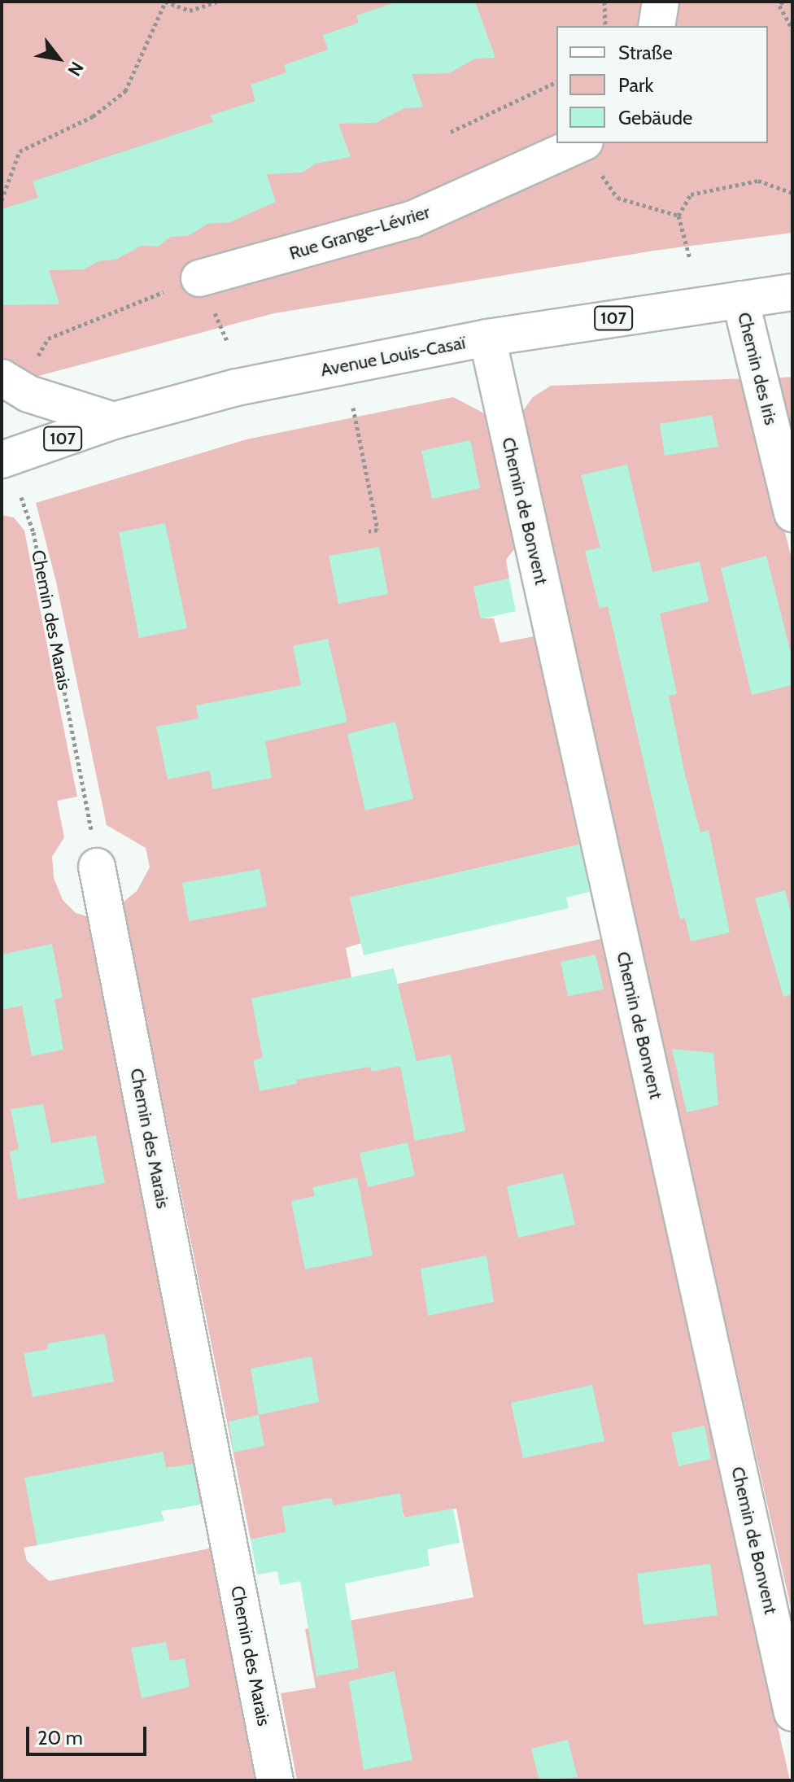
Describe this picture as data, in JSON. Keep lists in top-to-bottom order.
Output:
{
  "streets": {
    "street": [
      "Rue Grange-Lévrier",
      "107",
      "Avenue Louis-Casaï",
      "Chemin des Iris",
      "Chemin de Bonvent",
      "Chemin des Marais"
    ]
  },
  "crossings": [
    ["Avenue Louis-Casaï", "Chemin des Iris"],
    ["Avenue Louis-Casaï", "Chemin de Bonvent"]
  ],
  "legend": ["Straße", "Park", "Gebäude"],
  "scale_bar": "20 m",
  "north": "bottom right"
}
